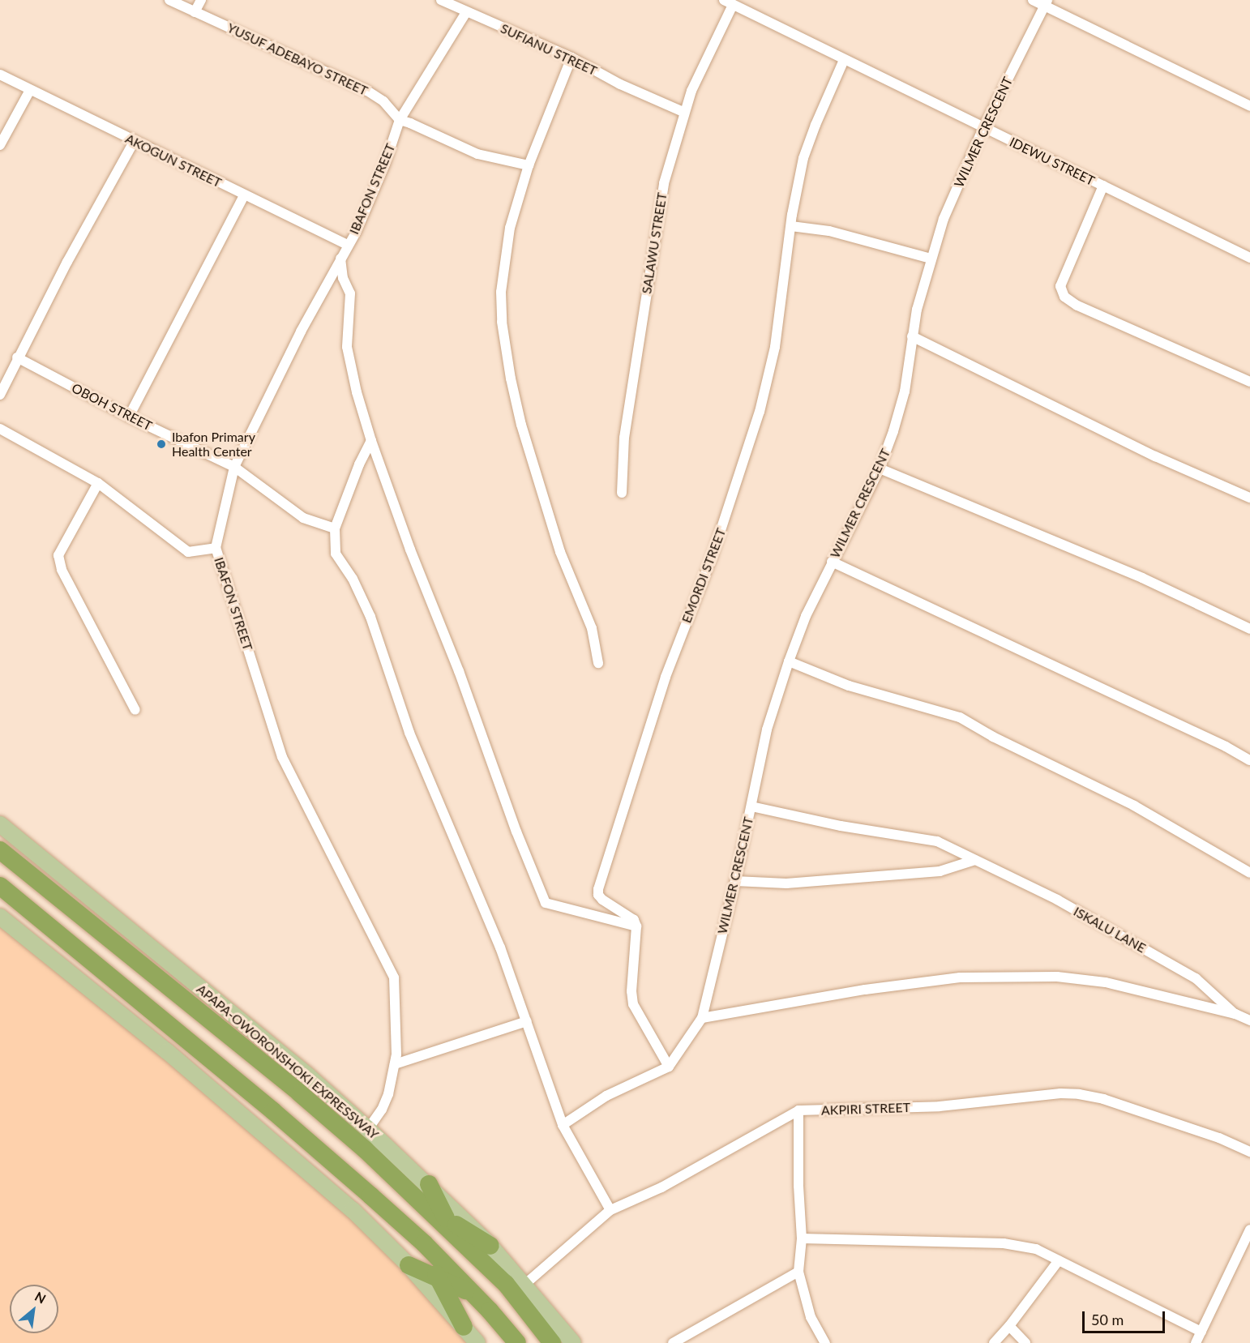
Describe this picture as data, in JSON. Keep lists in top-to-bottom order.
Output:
{
  "streets": {
    "highway": ["APAPA-OWORONSHOKI EXPRESSWAY"],
    "street": [
      "SUFIANU STREET",
      "YUSUF ADEBAYO STREET",
      "WILMER CRESCENT",
      "AKOGUN STREET",
      "IDEWU STREET",
      "IBAFON STREET",
      "SALAWU STREET",
      "OBOH STREET",
      "EMORDI STREET",
      "ISKALU LANE",
      "AKPIRI STREET"
    ]
  },
  "crossings": [
    ["SUFIANU STREET", "IBAFON STREET"],
    ["SUFIANU STREET", "SALAWU STREET"],
    ["YUSUF ADEBAYO STREET", "IBAFON STREET"],
    ["WILMER CRESCENT", "IDEWU STREET"],
    ["WILMER CRESCENT", "ISKALU LANE"],
    ["AKOGUN STREET", "IBAFON STREET"],
    ["IDEWU STREET", "SALAWU STREET"],
    ["IDEWU STREET", "EMORDI STREET"],
    ["IBAFON STREET", "OBOH STREET"],
    ["IBAFON STREET", "APAPA-OWORONSHOKI EXPRESSWAY"],
    ["APAPA-OWORONSHOKI EXPRESSWAY", "AKPIRI STREET"]
  ],
  "places": ["Ibafon Primary Health Center"],
  "scale_bar": "50 m",
  "north": "top right"
}
